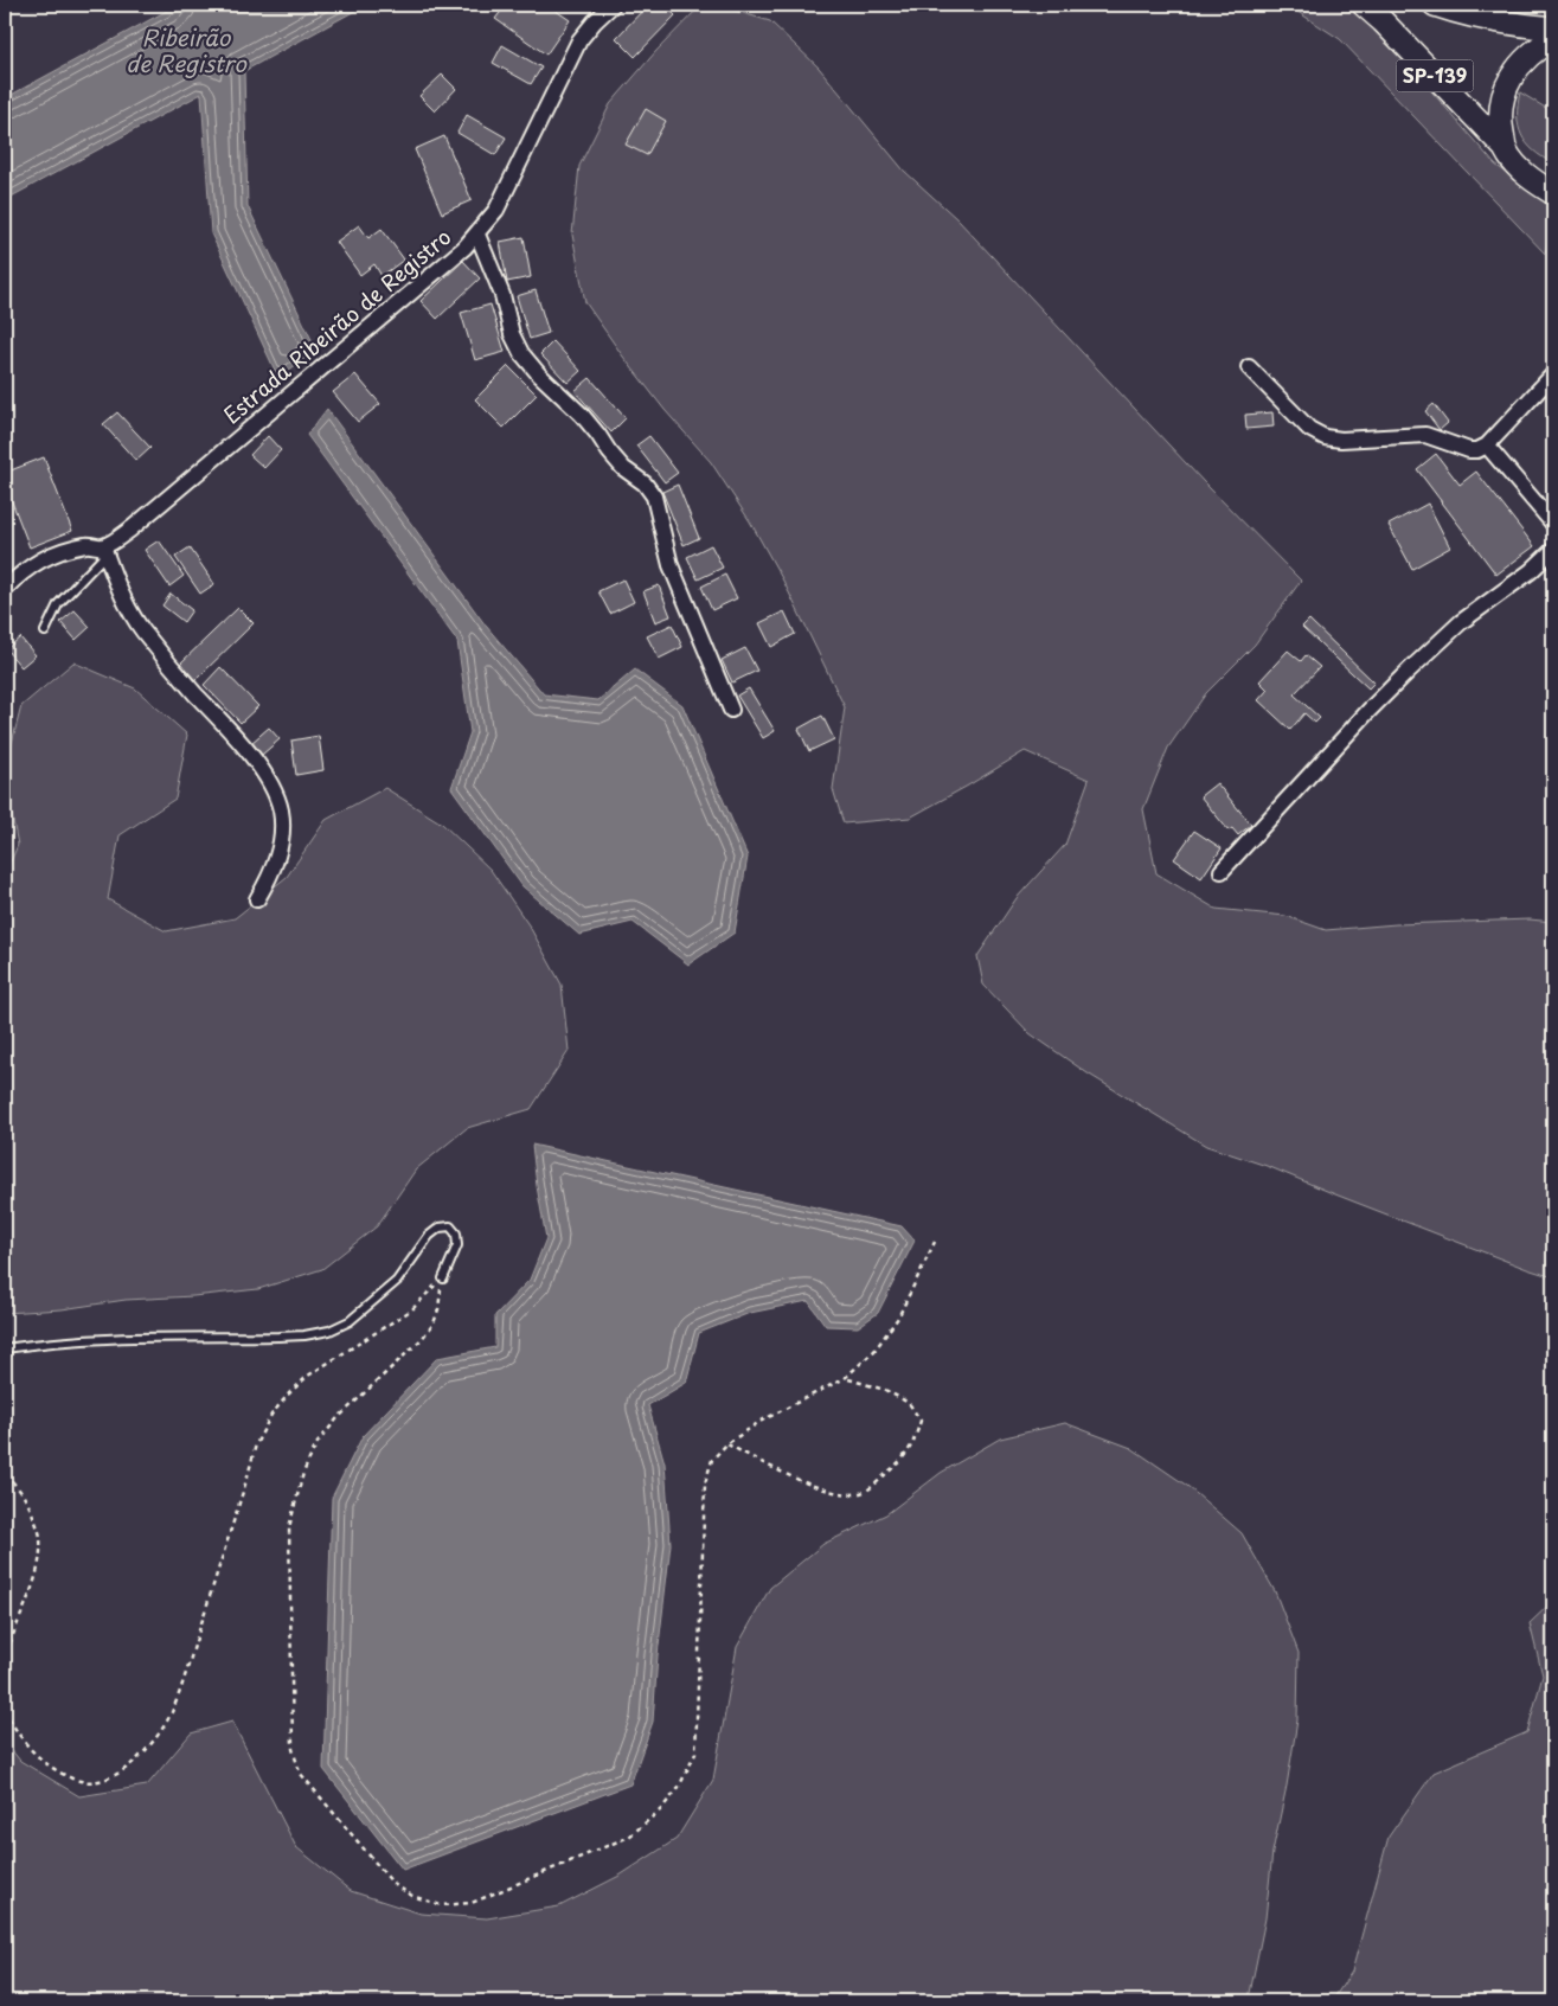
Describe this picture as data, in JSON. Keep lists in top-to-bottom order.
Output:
{
  "streets": {
    "main road": ["SP-139"],
    "street": ["Estrada Ribeirão de Registro"]
  },
  "water": ["Ribeirão de Registro"]
}
